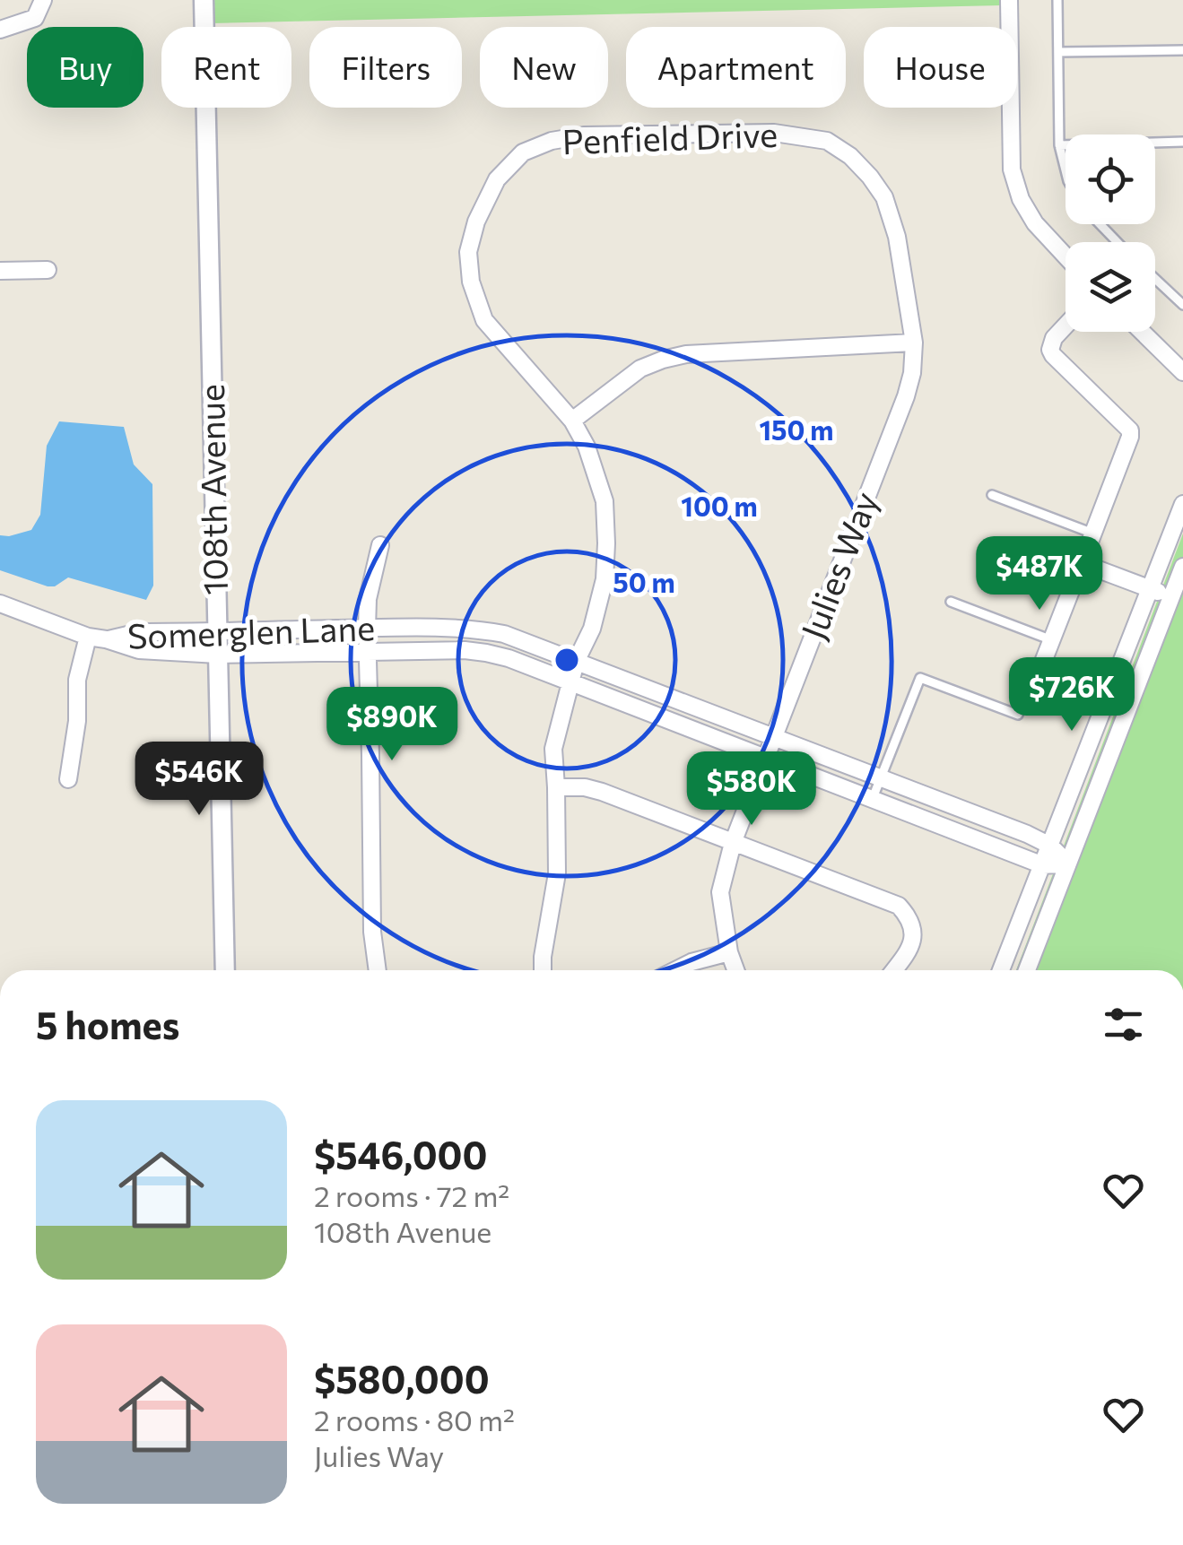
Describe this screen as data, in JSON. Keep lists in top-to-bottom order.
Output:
{
  "streets": {
    "street": [
      "Penfield Drive",
      "108th Avenue",
      "Julies Way",
      "Somerglen Lane"
    ]
  },
  "crossings": [
    ["Penfield Drive", "Julies Way"],
    ["108th Avenue", "Somerglen Lane"],
    ["Julies Way", "Somerglen Lane"]
  ],
  "page": {
    "chip": [
      "Buy",
      "Rent",
      "Filters",
      "New",
      "Apartment",
      "House"
    ],
    "price": [
      "$487K",
      "$726K",
      "$890K",
      "$546K",
      "$580K"
    ],
    "heading": "5 homes",
    "list": [
      {
        "name": "$546,000",
        "note": "2 rooms · 72 m² · 108th Avenue"
      },
      {
        "name": "$580,000",
        "note": "2 rooms · 80 m² · Julies Way"
      }
    ]
  },
  "rings": ["150 m", "100 m", "50 m"]
}
